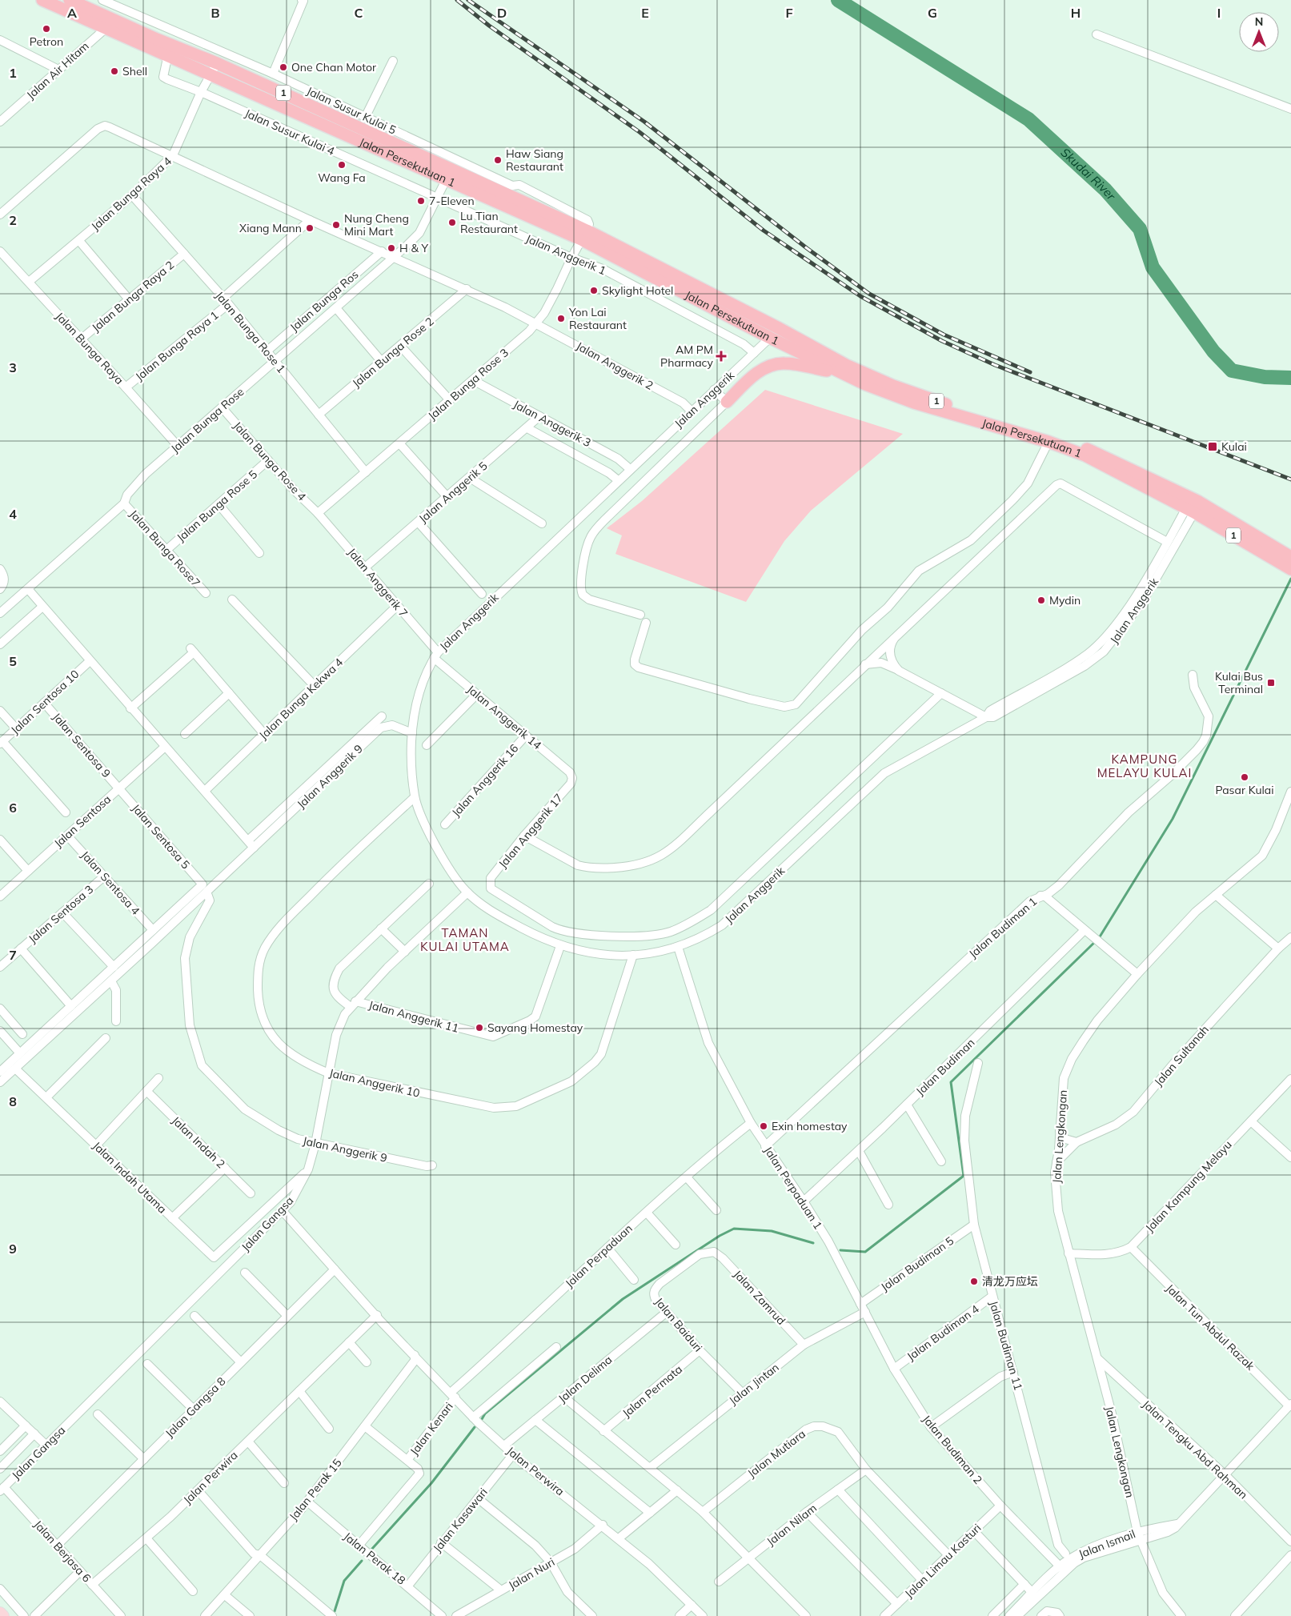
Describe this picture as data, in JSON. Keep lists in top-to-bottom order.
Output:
{
  "streets": {
    "highway": ["1", "Jalan Persekutuan 1"],
    "street": [
      "Jalan Air Hitam",
      "Jalan Susur Kulai 5",
      "Jalan Susur Kulai 4",
      "Jalan Bunga Raya 4",
      "Jalan Anggerik 1",
      "Jalan Bunga Raya 2",
      "Jalan Bunga Ros",
      "Jalan Bunga Rose 1",
      "Jalan Bunga Raya 1",
      "Jalan Bunga Raya",
      "Jalan Bunga Rose 2",
      "Jalan Anggerik 2",
      "Jalan Bunga Rose 3",
      "Jalan Anggerik",
      "Jalan Bunga Rose",
      "Jalan Anggerik 3",
      "Jalan Bunga Rose 4",
      "Jalan Anggerik 5",
      "Jalan Bunga Rose 5",
      "Jalan Bunga Rose7",
      "Jalan Anggerik 7",
      "Jalan Bunga Kekwa 4",
      "Jalan Sentosa 10",
      "Jalan Anggerik 14",
      "Jalan Sentosa 9",
      "Jalan Anggerik 9",
      "Jalan Anggerik 16",
      "Jalan Sentosa",
      "Jalan Anggerik 17",
      "Jalan Sentosa 5",
      "Jalan Sentosa 4",
      "Jalan Sentosa 3",
      "Jalan Budiman 1",
      "Jalan Anggerik 11",
      "Jalan Sultanah",
      "Jalan Budiman",
      "Jalan Anggerik 10",
      "Jalan Lengkongan",
      "Jalan Indah 2",
      "Jalan Indah Utama",
      "Jalan Kampung Melayu",
      "Jalan Perpaduan 1",
      "Jalan Gangsa",
      "Jalan Perpaduan",
      "Jalan Budiman 5",
      "Jalan Zamrud",
      "Jalan Baiduri",
      "Jalan Tun Abdul Razak",
      "Jalan Budiman 4",
      "Jalan Budiman 11",
      "Jalan Delima",
      "Jalan Jintan",
      "Jalan Permata",
      "Jalan Gangsa 8",
      "Jalan Kenari",
      "Jalan Budiman 2",
      "Jalan Tengku Abd Rahman",
      "Jalan Mutiara",
      "Jalan Perwira",
      "Jalan Perak 15",
      "Jalan Kasawari",
      "Jalan Nilam",
      "Jalan Ismail",
      "Jalan Berjasa 6",
      "Jalan Perak 18",
      "Jalan Limau Kasturi",
      "Jalan Nuri"
    ]
  },
  "crossings": [
    ["Jalan Air Hitam", "Jalan Persekutuan 1"],
    ["Jalan Susur Kulai 5", "Jalan Persekutuan 1"],
    ["Jalan Susur Kulai 5", "Jalan Bunga Rose 3"],
    ["Jalan Susur Kulai 4", "Jalan Persekutuan 1"],
    ["Jalan Susur Kulai 4", "Jalan Bunga Raya 4"],
    ["Jalan Susur Kulai 4", "Jalan Anggerik 1"],
    ["Jalan Susur Kulai 4", "Jalan Bunga Rose"],
    ["Jalan Persekutuan 1", "Jalan Bunga Raya 4"],
    ["Jalan Persekutuan 1", "Jalan Bunga Rose 3"],
    ["Jalan Persekutuan 1", "Jalan Anggerik"],
    ["Jalan Persekutuan 1", "Jalan Bunga Rose"],
    ["Jalan Bunga Raya 4", "Jalan Bunga Rose 1"],
    ["Jalan Bunga Raya 4", "Jalan Bunga Raya"],
    ["Jalan Anggerik 1", "Jalan Bunga Rose 3"],
    ["Jalan Anggerik 1", "Jalan Anggerik"],
    ["Jalan Anggerik 1", "Jalan Bunga Rose"],
    ["Jalan Bunga Raya 2", "Jalan Bunga Rose 1"],
    ["Jalan Bunga Raya 2", "Jalan Bunga Raya"],
    ["Jalan Bunga Ros", "Jalan Bunga Rose 1"],
    ["Jalan Bunga Rose 1", "Jalan Bunga Raya 1"],
    ["Jalan Bunga Rose 1", "Jalan Bunga Rose 2"],
    ["Jalan Bunga Rose 1", "Jalan Bunga Rose 3"],
    ["Jalan Bunga Rose 1", "Jalan Bunga Rose"],
    ["Jalan Bunga Raya 1", "Jalan Bunga Raya"],
    ["Jalan Bunga Raya", "Jalan Bunga Rose"],
    ["Jalan Anggerik 2", "Jalan Bunga Rose 3"],
    ["Jalan Anggerik 2", "Jalan Anggerik"],
    ["Jalan Bunga Rose 3", "Jalan Anggerik 3"],
    ["Jalan Bunga Rose 3", "Jalan Bunga Rose 4"],
    ["Jalan Bunga Rose 3", "Jalan Anggerik 7"],
    ["Jalan Anggerik", "Jalan Anggerik 3"],
    ["Jalan Anggerik", "Jalan Anggerik 7"],
    ["Jalan Anggerik", "Jalan Anggerik 14"],
    ["Jalan Anggerik", "Jalan Anggerik 9"],
    ["Jalan Anggerik", "Jalan Anggerik 11"],
    ["Jalan Anggerik", "Jalan Anggerik 10"],
    ["Jalan Anggerik", "Jalan Perpaduan 1"],
    ["Jalan Anggerik", "Jalan Gangsa"],
    ["Jalan Bunga Rose", "Jalan Bunga Rose 4"],
    ["Jalan Bunga Rose", "Jalan Bunga Rose7"],
    ["Jalan Anggerik 3", "Jalan Anggerik 5"],
    ["Jalan Bunga Rose 4", "Jalan Bunga Rose 5"],
    ["Jalan Bunga Rose 4", "Jalan Anggerik 7"],
    ["Jalan Anggerik 5", "Jalan Anggerik 7"],
    ["Jalan Bunga Rose 5", "Jalan Bunga Rose7"],
    ["Jalan Anggerik 7", "Jalan Bunga Kekwa 4"],
    ["Jalan Anggerik 7", "Jalan Anggerik 14"],
    ["Jalan Sentosa 10", "Jalan Sentosa 9"],
    ["Jalan Anggerik 14", "Jalan Anggerik 16"],
    ["Jalan Anggerik 14", "Jalan Anggerik 17"],
    ["Jalan Sentosa 9", "Jalan Sentosa"],
    ["Jalan Sentosa 9", "Jalan Sentosa 5"],
    ["Jalan Anggerik 9", "Jalan Indah Utama"],
    ["Jalan Anggerik 9", "Jalan Gangsa"],
    ["Jalan Sentosa", "Jalan Sentosa 5"],
    ["Jalan Sentosa", "Jalan Sentosa 4"],
    ["Jalan Sentosa 5", "Jalan Sentosa 4"],
    ["Jalan Sentosa 4", "Jalan Sentosa 3"],
    ["Jalan Budiman 1", "Jalan Perpaduan 1"],
    ["Jalan Anggerik 11", "Jalan Gangsa"],
    ["Jalan Budiman", "Jalan Perpaduan 1"],
    ["Jalan Anggerik 10", "Jalan Gangsa"],
    ["Jalan Lengkongan", "Jalan Kampung Melayu"],
    ["Jalan Lengkongan", "Jalan Tengku Abd Rahman"],
    ["Jalan Lengkongan", "Jalan Ismail"],
    ["Jalan Indah Utama", "Jalan Gangsa"],
    ["Jalan Kampung Melayu", "Jalan Tun Abdul Razak"],
    ["Jalan Perpaduan 1", "Jalan Perpaduan"],
    ["Jalan Perpaduan 1", "Jalan Budiman 2"],
    ["Jalan Gangsa", "Jalan Perwira"],
    ["Jalan Gangsa", "Jalan Berjasa 6"],
    ["Jalan Perpaduan", "Jalan Kenari"],
    ["Jalan Perpaduan", "Jalan Perwira"],
    ["Jalan Budiman 5", "Jalan Budiman 11"],
    ["Jalan Budiman 5", "Jalan Budiman 2"],
    ["Jalan Zamrud", "Jalan Baiduri"],
    ["Jalan Zamrud", "Jalan Jintan"],
    ["Jalan Baiduri", "Jalan Delima"],
    ["Jalan Baiduri", "Jalan Jintan"],
    ["Jalan Baiduri", "Jalan Permata"],
    ["Jalan Tun Abdul Razak", "Jalan Ismail"],
    ["Jalan Budiman 4", "Jalan Budiman 11"],
    ["Jalan Budiman 4", "Jalan Budiman 2"],
    ["Jalan Delima", "Jalan Perwira"],
    ["Jalan Jintan", "Jalan Budiman 2"],
    ["Jalan Gangsa 8", "Jalan Perwira"],
    ["Jalan Gangsa 8", "Jalan Berjasa 6"],
    ["Jalan Kenari", "Jalan Perwira"],
    ["Jalan Budiman 2", "Jalan Ismail"],
    ["Jalan Budiman 2", "Jalan Limau Kasturi"],
    ["Jalan Tengku Abd Rahman", "Jalan Ismail"],
    ["Jalan Mutiara", "Jalan Nilam"],
    ["Jalan Perwira", "Jalan Perak 15"],
    ["Jalan Perwira", "Jalan Kasawari"],
    ["Jalan Perwira", "Jalan Berjasa 6"],
    ["Jalan Perwira", "Jalan Nuri"],
    ["Jalan Perak 15", "Jalan Perak 18"],
    ["Jalan Kasawari", "Jalan Perak 18"]
  ],
  "districts": ["KAMPUNG MELAYU KULAI", "TAMAN KULAI UTAMA"],
  "water": ["Skudai River"],
  "places": {
    "other": [
      "Petron",
      "One Chan Motor",
      "Shell",
      "Haw Siang Restaurant",
      "Wang Fa",
      "7-Eleven",
      "Lu Tian Restaurant",
      "Nung Cheng Mini Mart",
      "Xiang Mann",
      "H & Y",
      "Skylight Hotel",
      "Yon Lai Restaurant",
      "Mydin",
      "Pasar Kulai",
      "Sayang Homestay",
      "Exin homestay",
      "清龙万应坛"
    ],
    "health": ["AM PM Pharmacy"],
    "transit": ["Kulai", "Kulai Bus Terminal"]
  },
  "north": "top",
  "grid": {
    "columns": [
      "A",
      "B",
      "C",
      "D",
      "E",
      "F",
      "G",
      "H",
      "I"
    ],
    "rows": [
      "1",
      "2",
      "3",
      "4",
      "5",
      "6",
      "7",
      "8",
      "9"
    ]
  }
}
